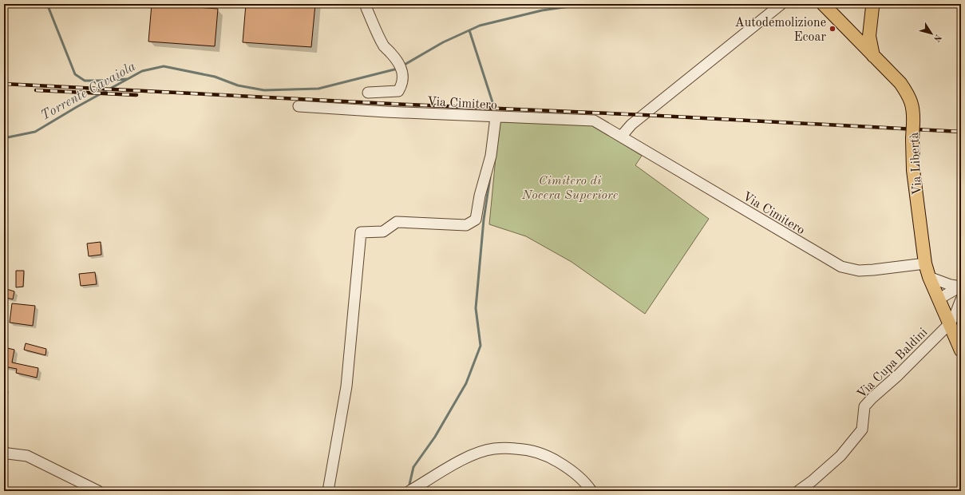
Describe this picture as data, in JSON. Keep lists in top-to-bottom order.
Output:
{
  "streets": {
    "main road": ["Via Libertà"],
    "street": ["Via Cimitero", "Via Cupa Baldini"]
  },
  "crossings": [
    ["Via Cimitero", "Via Libertà"],
    ["Via Libertà", "Via Cupa Baldini"]
  ],
  "water": ["Torrente Cavaiola"],
  "parks": ["Cimitero di Nocera Superiore"],
  "places": ["Autodemolizione Ecoar"],
  "north": "bottom right"
}
